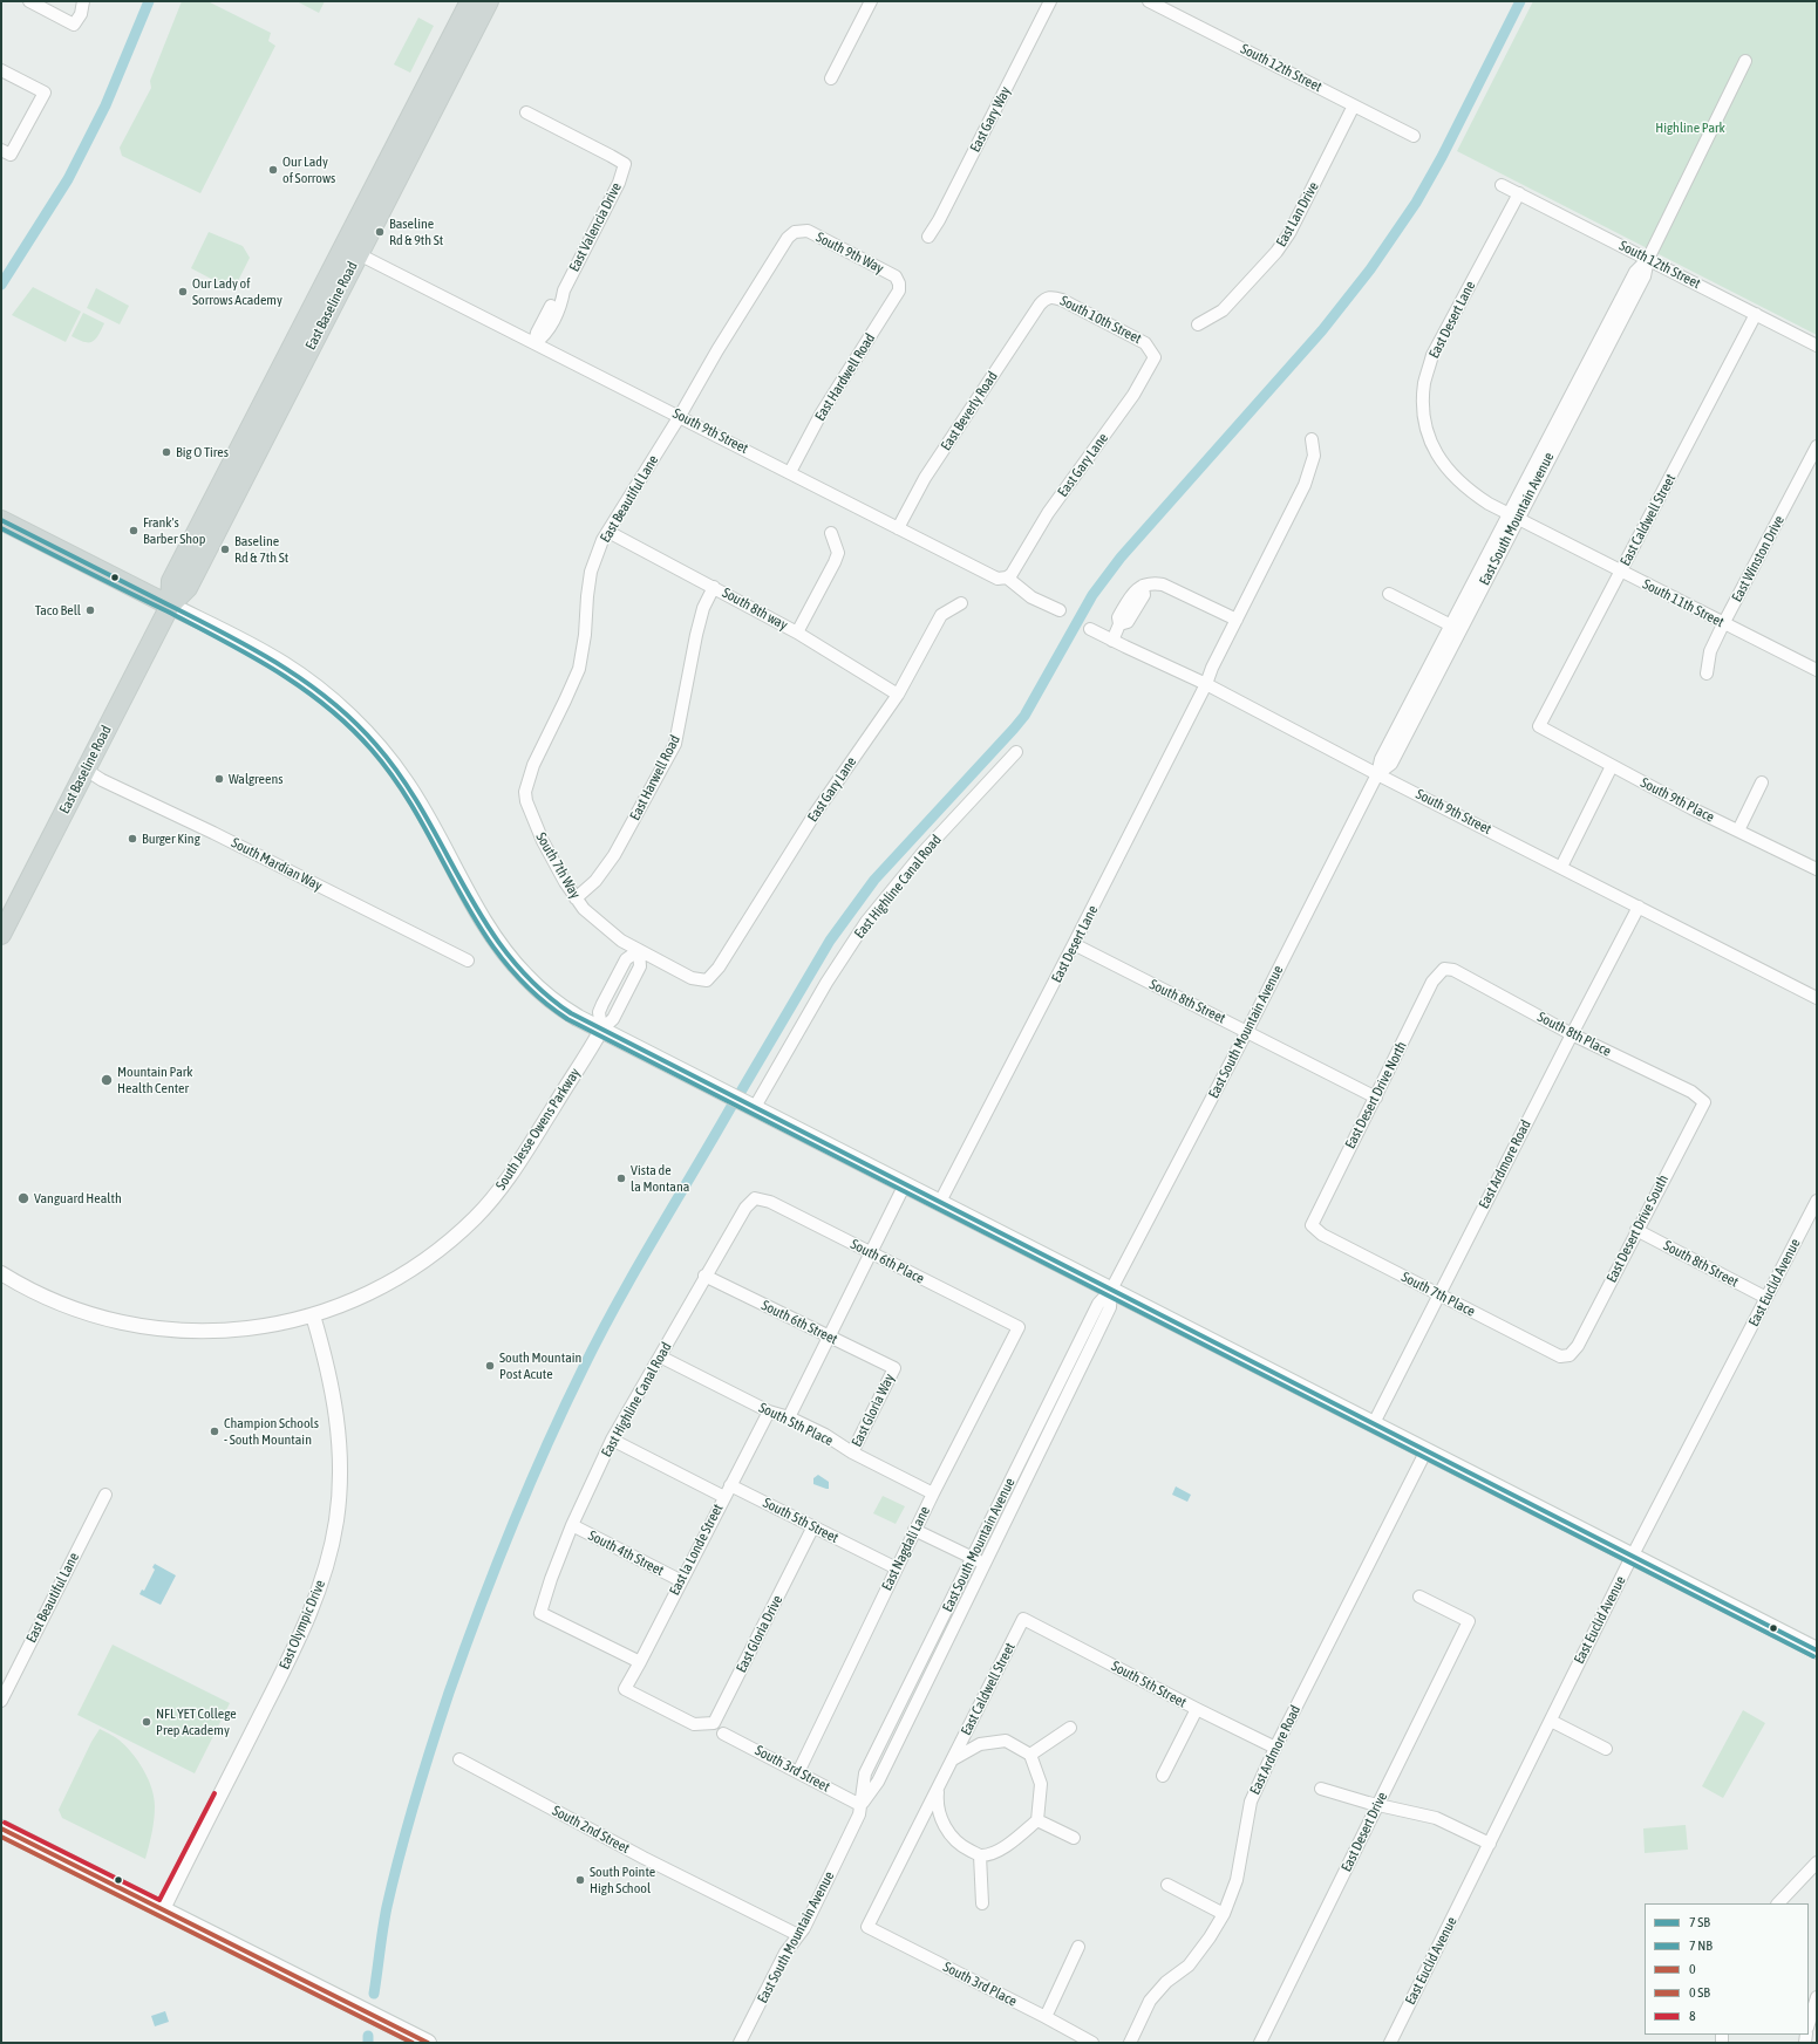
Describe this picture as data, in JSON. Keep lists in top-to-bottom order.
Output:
{
  "streets": {
    "main road": ["East Baseline Road"],
    "street": [
      "South 12th Street",
      "East Gary Way",
      "East Lan Drive",
      "East Valencia Drive",
      "South 9th Way",
      "South 10th Street",
      "East Desert Lane",
      "East Hardwell Road",
      "East Beverly Road",
      "South 9th Street",
      "East Gary Lane",
      "East Beautiful Lane",
      "East South Mountain Avenue",
      "East Caldwell Street",
      "East Winston Drive",
      "South 11th Street",
      "South 8th way",
      "East Harwell Road",
      "South 9th Place",
      "South Mardian Way",
      "South 7th Way",
      "East Highline Canal Road",
      "South 8th Street",
      "South 8th Place",
      "East Desert Drive North",
      "South Jesse Owens Parkway",
      "East Ardmore Road",
      "East Desert Drive South",
      "South 6th Place",
      "East Euclid Avenue",
      "South 7th Place",
      "South 6th Street",
      "East Gloria Way",
      "South 5th Place",
      "South 5th Street",
      "East Nagdali Lane",
      "East la Londe Street",
      "South 4th Street",
      "East Olympic Drive",
      "East Gloria Drive",
      "South 3rd Street",
      "South 2nd Street",
      "East Desert Drive",
      "South 3rd Place"
    ]
  },
  "crossings": [
    ["South 12th Street", "East Lan Drive"],
    ["South 12th Street", "East Desert Lane"],
    ["South 12th Street", "East South Mountain Avenue"],
    ["South 12th Street", "East Caldwell Street"],
    ["East Valencia Drive", "South 9th Street"],
    ["South 9th Way", "East Hardwell Road"],
    ["South 9th Way", "East Beautiful Lane"],
    ["East Baseline Road", "South 9th Street"],
    ["East Baseline Road", "South Mardian Way"],
    ["South 10th Street", "East Beverly Road"],
    ["South 10th Street", "East Gary Lane"],
    ["East Desert Lane", "South 9th Street"],
    ["East Desert Lane", "South 11th Street"],
    ["East Desert Lane", "South 8th Street"],
    ["East Hardwell Road", "South 9th Street"],
    ["East Beverly Road", "South 9th Street"],
    ["South 9th Street", "East Gary Lane"],
    ["South 9th Street", "East Beautiful Lane"],
    ["South 9th Street", "East South Mountain Avenue"],
    ["South 9th Street", "East Ardmore Road"],
    ["East Gary Lane", "South 8th way"],
    ["East Gary Lane", "South 7th Way"],
    ["East Beautiful Lane", "South 8th way"],
    ["East Beautiful Lane", "South 7th Way"],
    ["East South Mountain Avenue", "South 11th Street"],
    ["East South Mountain Avenue", "South 8th Street"],
    ["East South Mountain Avenue", "South 3rd Street"],
    ["East South Mountain Avenue", "South 2nd Street"],
    ["East Caldwell Street", "South 11th Street"],
    ["East Caldwell Street", "South 9th Place"],
    ["East Caldwell Street", "South 5th Street"],
    ["East Caldwell Street", "South 3rd Place"],
    ["East Winston Drive", "South 11th Street"],
    ["South 8th way", "East Harwell Road"],
    ["East Harwell Road", "South 7th Way"],
    ["East Highline Canal Road", "South 6th Place"],
    ["East Highline Canal Road", "South 6th Street"],
    ["East Highline Canal Road", "South 5th Place"],
    ["East Highline Canal Road", "East la Londe Street"],
    ["East Highline Canal Road", "South 4th Street"],
    ["South 8th Street", "East Desert Drive North"],
    ["South 8th Street", "East Desert Drive South"],
    ["South 8th Street", "East Euclid Avenue"],
    ["South 8th Place", "East Desert Drive North"],
    ["South 8th Place", "East Ardmore Road"],
    ["South 8th Place", "East Desert Drive South"],
    ["East Desert Drive North", "South 7th Place"],
    ["South Jesse Owens Parkway", "East Olympic Drive"],
    ["East Ardmore Road", "South 7th Place"],
    ["East Ardmore Road", "South 5th Street"],
    ["East Desert Drive South", "South 7th Place"],
    ["South 6th Place", "East Nagdali Lane"],
    ["South 6th Street", "East Gloria Way"],
    ["East Gloria Way", "South 5th Place"],
    ["South 5th Place", "East Nagdali Lane"],
    ["South 5th Place", "East la Londe Street"],
    ["South 5th Street", "East Nagdali Lane"],
    ["South 5th Street", "East la Londe Street"],
    ["South 5th Street", "East Gloria Drive"],
    ["East Nagdali Lane", "South 3rd Street"],
    ["East la Londe Street", "South 4th Street"],
    ["East la Londe Street", "East Gloria Drive"]
  ],
  "parks": ["Highline Park"],
  "places": [
    "Our Lady of Sorrows",
    "Baseline Rd & 9th St",
    "Our Lady of Sorrows Academy",
    "Big O Tires",
    "Frank's Barber Shop",
    "Baseline Rd & 7th St",
    "Taco Bell",
    "Walgreens",
    "Burger King",
    "Mountain Park Health Center",
    "Vista de la Montana",
    "Vanguard Health",
    "South Mountain Post Acute",
    "Champion Schools - South Mountain",
    "NFL YET College Prep Academy",
    "South Pointe High School"
  ],
  "lines": ["transit line 8", "transit line 0"],
  "legend": [
    "7 SB",
    "7 NB",
    "0",
    "0 SB",
    "8"
  ]
}
